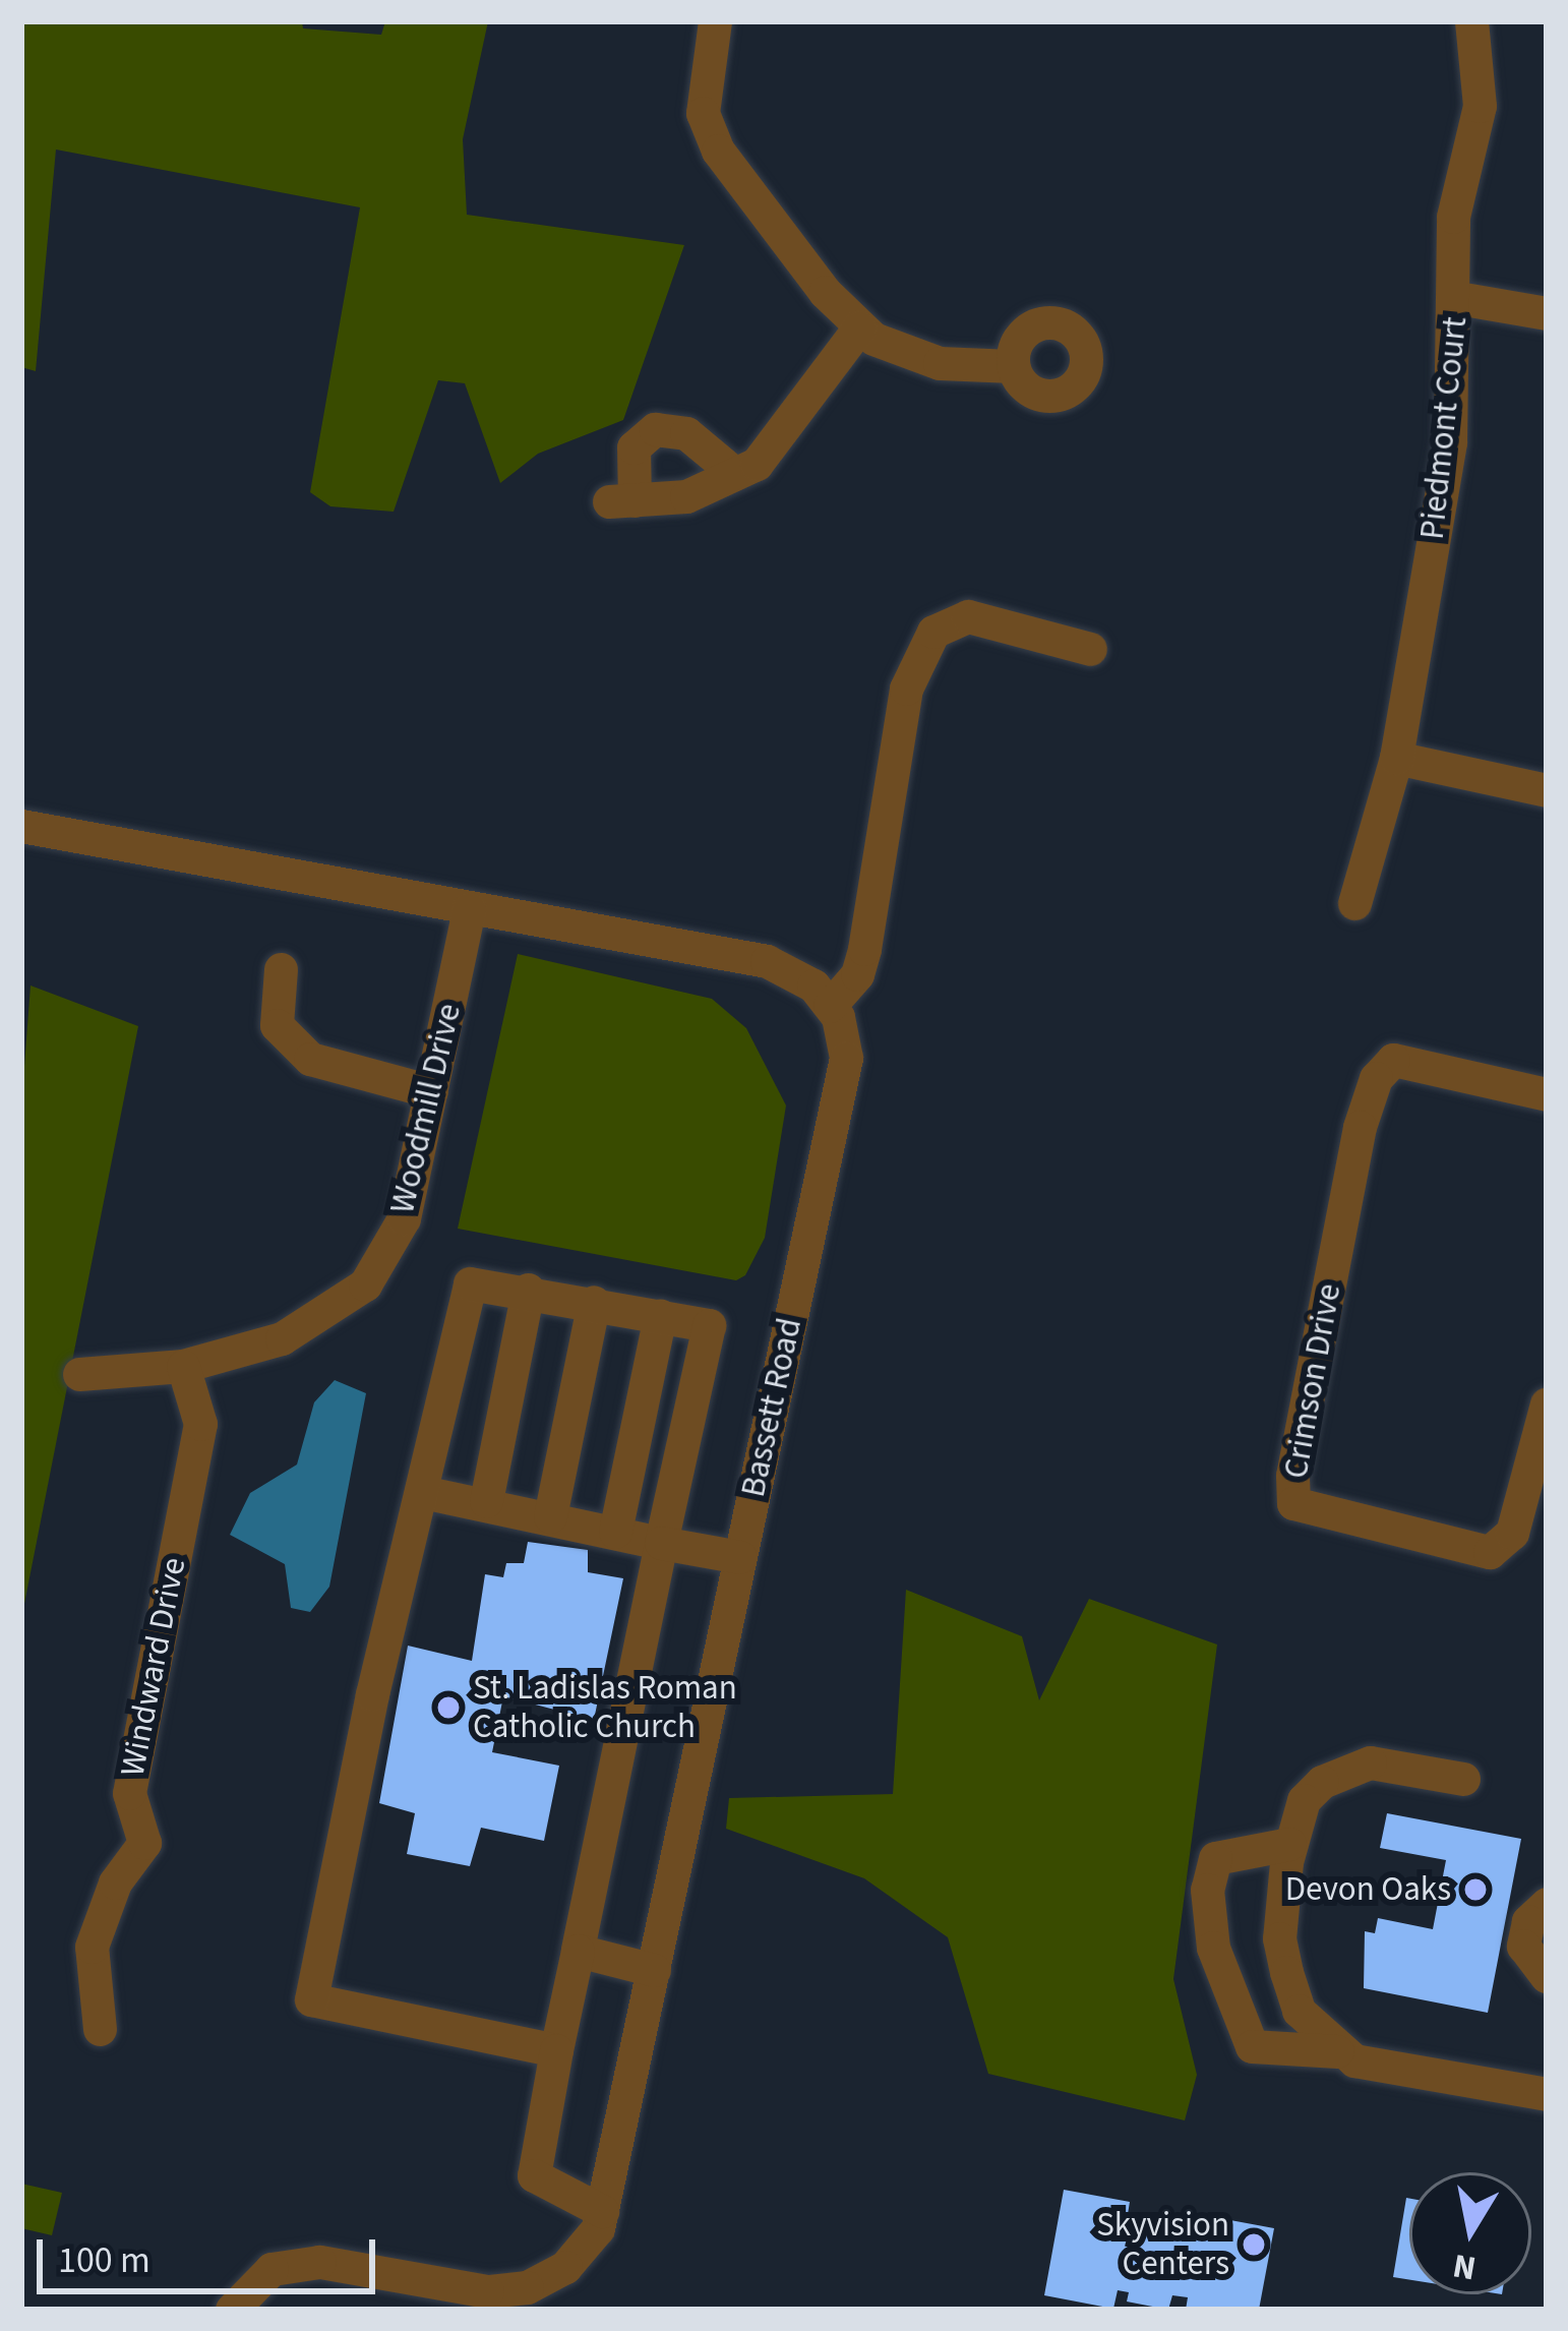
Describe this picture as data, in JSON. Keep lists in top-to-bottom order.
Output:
{
  "streets": {
    "street": [
      "Piedmont Court",
      "Woodmill Drive",
      "Crimson Drive",
      "Bassett Road",
      "Windward Drive"
    ]
  },
  "crossings": [
    ["Woodmill Drive", "Windward Drive"]
  ],
  "places": ["St. Ladislas Roman Catholic Church", "Devon Oaks", "Skyvision Centers"],
  "scale_bar": "100 m",
  "north": "bottom"
}
